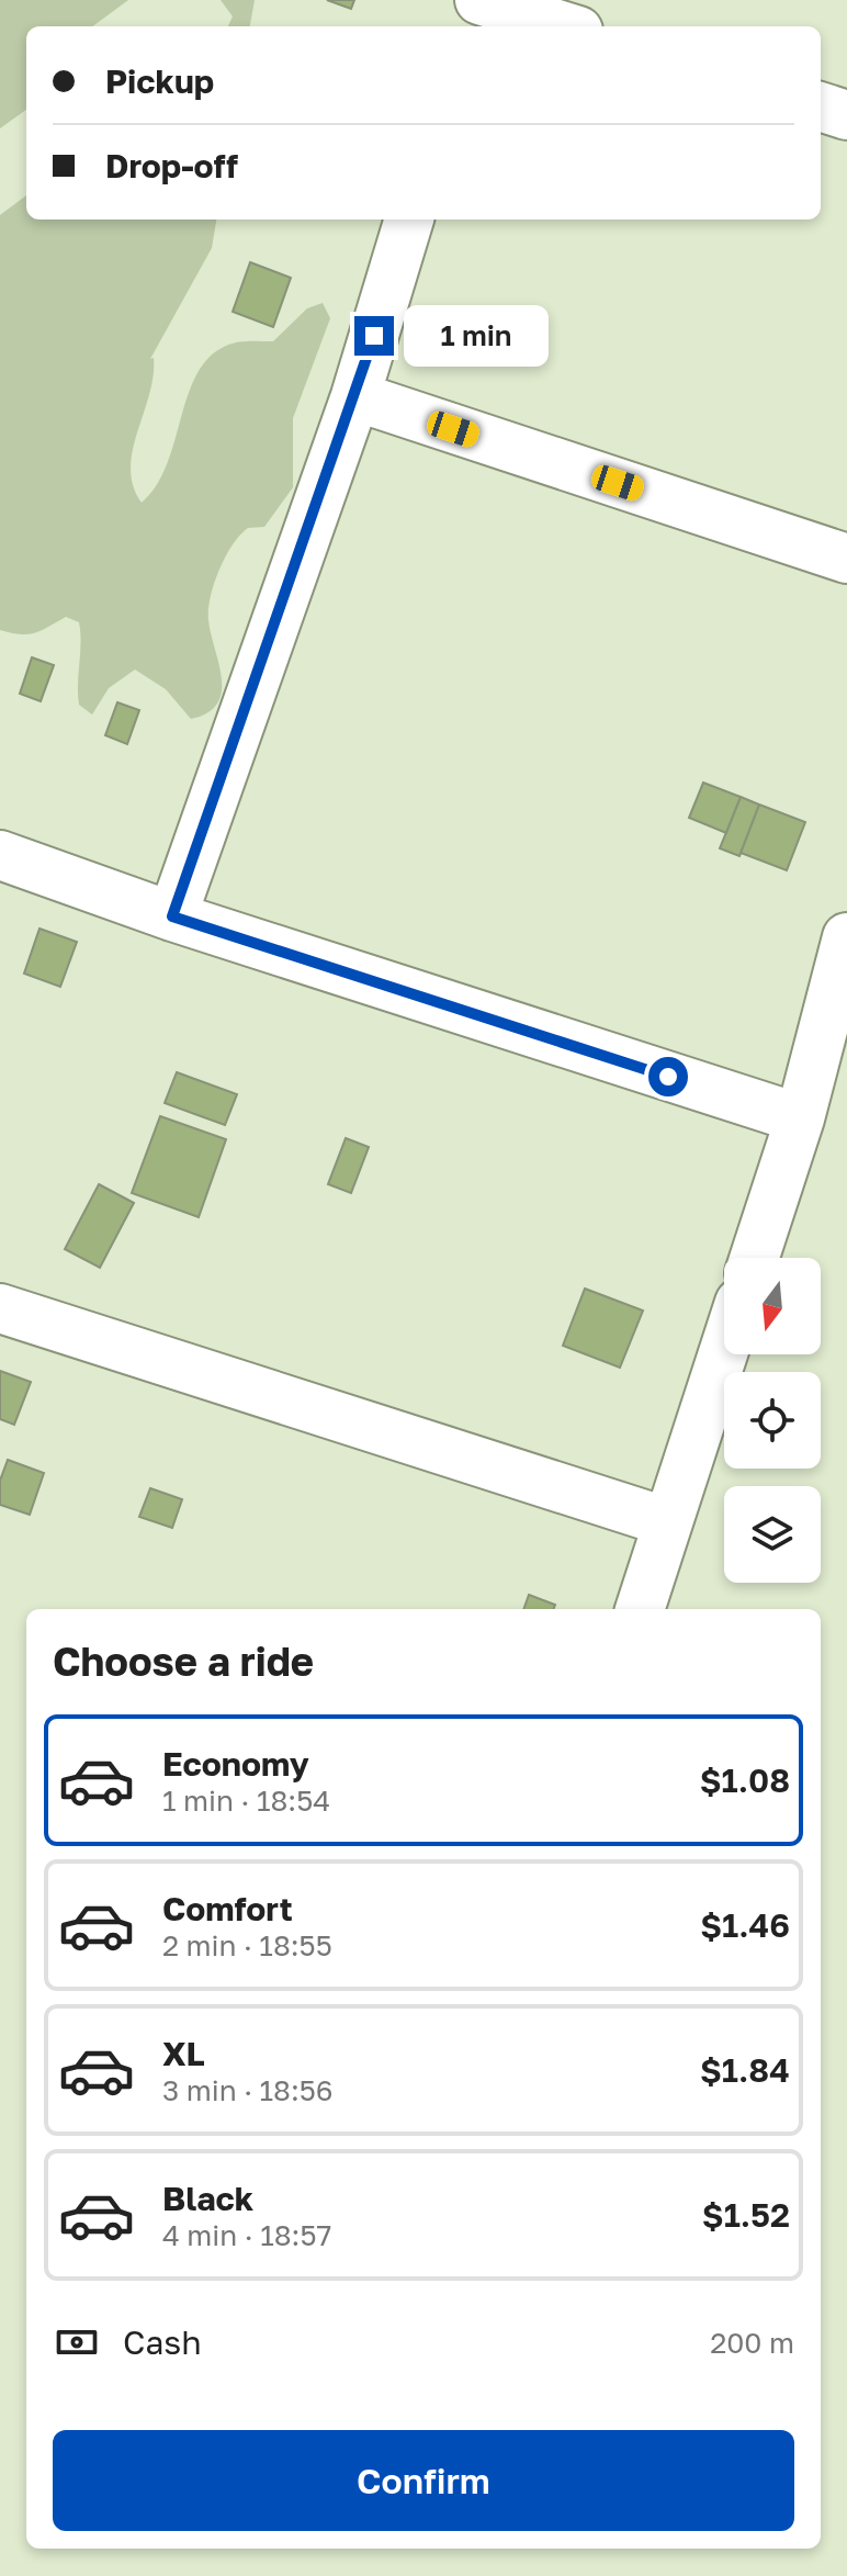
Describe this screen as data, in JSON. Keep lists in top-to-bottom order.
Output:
{
  "north": "bottom",
  "page": {
    "banner": ["Pickup", "Drop-off"],
    "bubble": "1 min",
    "heading": "Choose a ride",
    "list": [
      {
        "name": "Economy",
        "note": "1 min · 18:54",
        "value": "$1.08"
      },
      {
        "name": "Comfort",
        "note": "2 min · 18:55",
        "value": "$1.46"
      },
      {
        "name": "XL",
        "note": "3 min · 18:56",
        "value": "$1.84"
      },
      {
        "name": "Black",
        "note": "4 min · 18:57",
        "value": "$1.52"
      }
    ],
    "pay": ["Cash", "200 m"],
    "buttons": "Confirm"
  }
}
